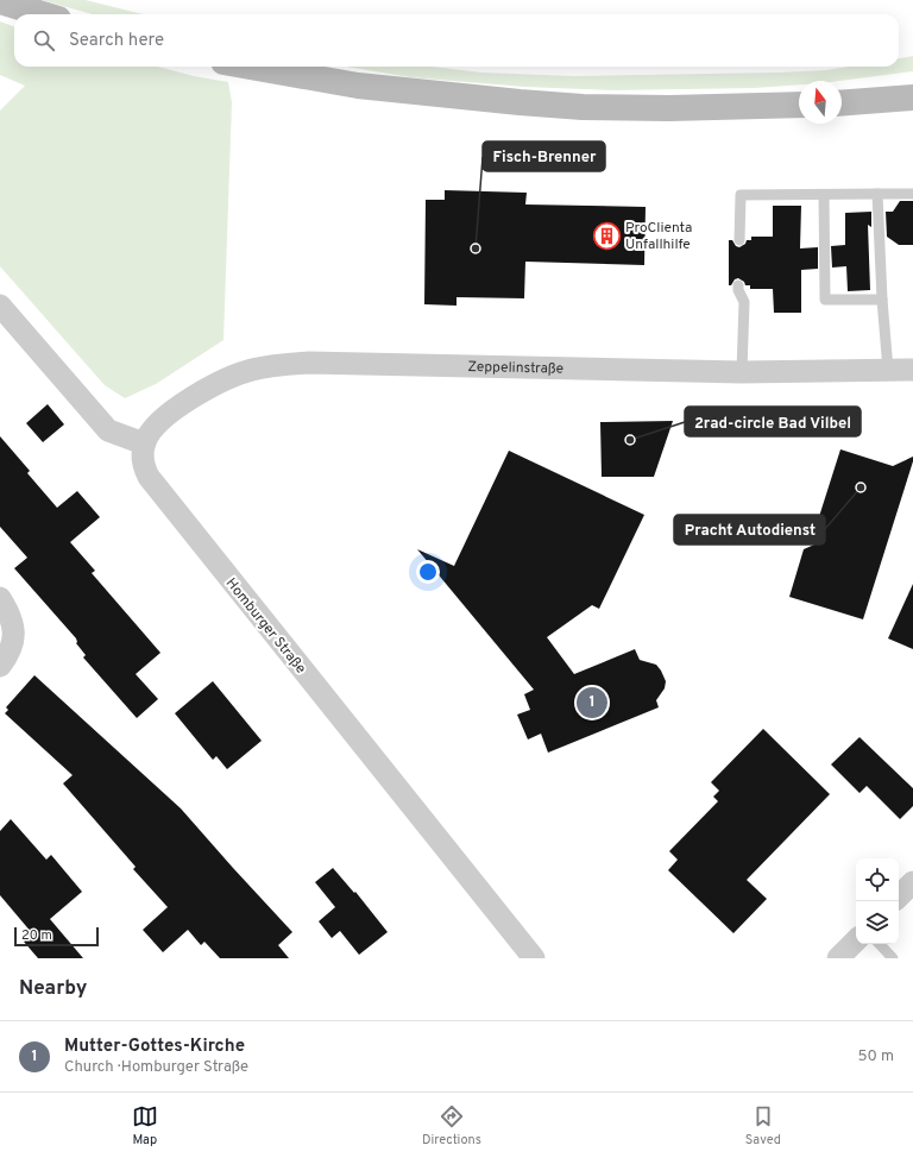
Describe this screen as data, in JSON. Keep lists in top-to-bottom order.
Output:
{
  "streets": {
    "street": ["Zeppelinstraße", "Homburger Straße"]
  },
  "crossings": [
    ["Zeppelinstraße", "Homburger Straße"]
  ],
  "places": {
    "building": ["ProClienta Unfallhilfe"],
    "other": ["Fisch-Brenner", "2rad-circle Bad Vilbel", "Pracht Autodienst"]
  },
  "scale_bar": "20 m",
  "north": "top",
  "page": {
    "search": "Search here",
    "pins": "1",
    "scale": "20 m",
    "heading": "Nearby",
    "list": [
      {
        "mark": "1",
        "name": "Mutter-Gottes-Kirche",
        "note": "Church · Homburger Straße",
        "value": "50 m"
      }
    ],
    "nav": ["Map", "Directions", "Saved"]
  }
}
